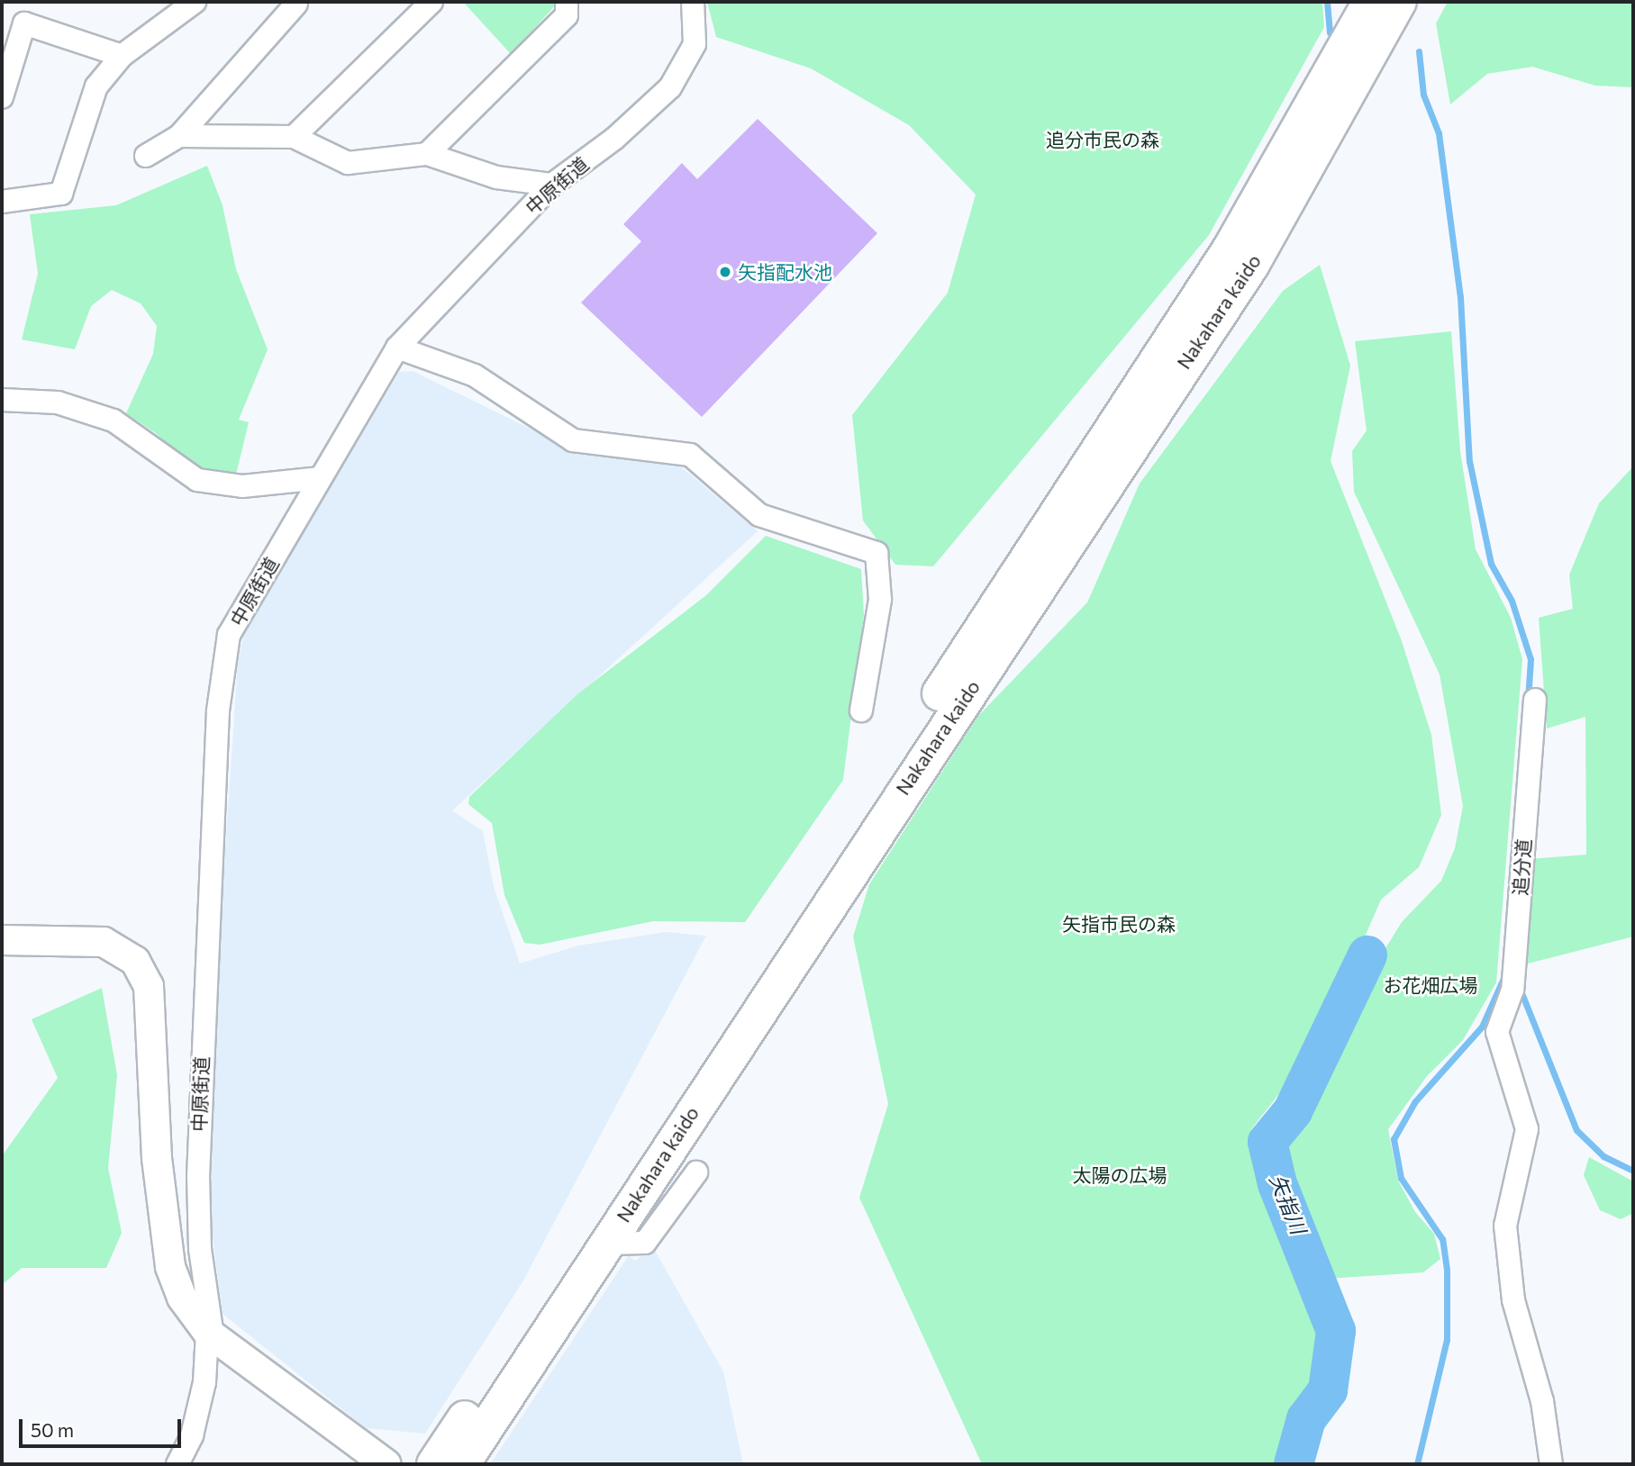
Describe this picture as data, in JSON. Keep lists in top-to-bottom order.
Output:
{
  "streets": {
    "main road": ["Nakahara kaido"],
    "street": ["中原街道", "追分道"]
  },
  "water": ["矢指川"],
  "parks": [
    "追分市民の森",
    "矢指市民の森",
    "お花畑広場",
    "太陽の広場"
  ],
  "places": ["矢指配水池"],
  "scale_bar": "50 m"
}
